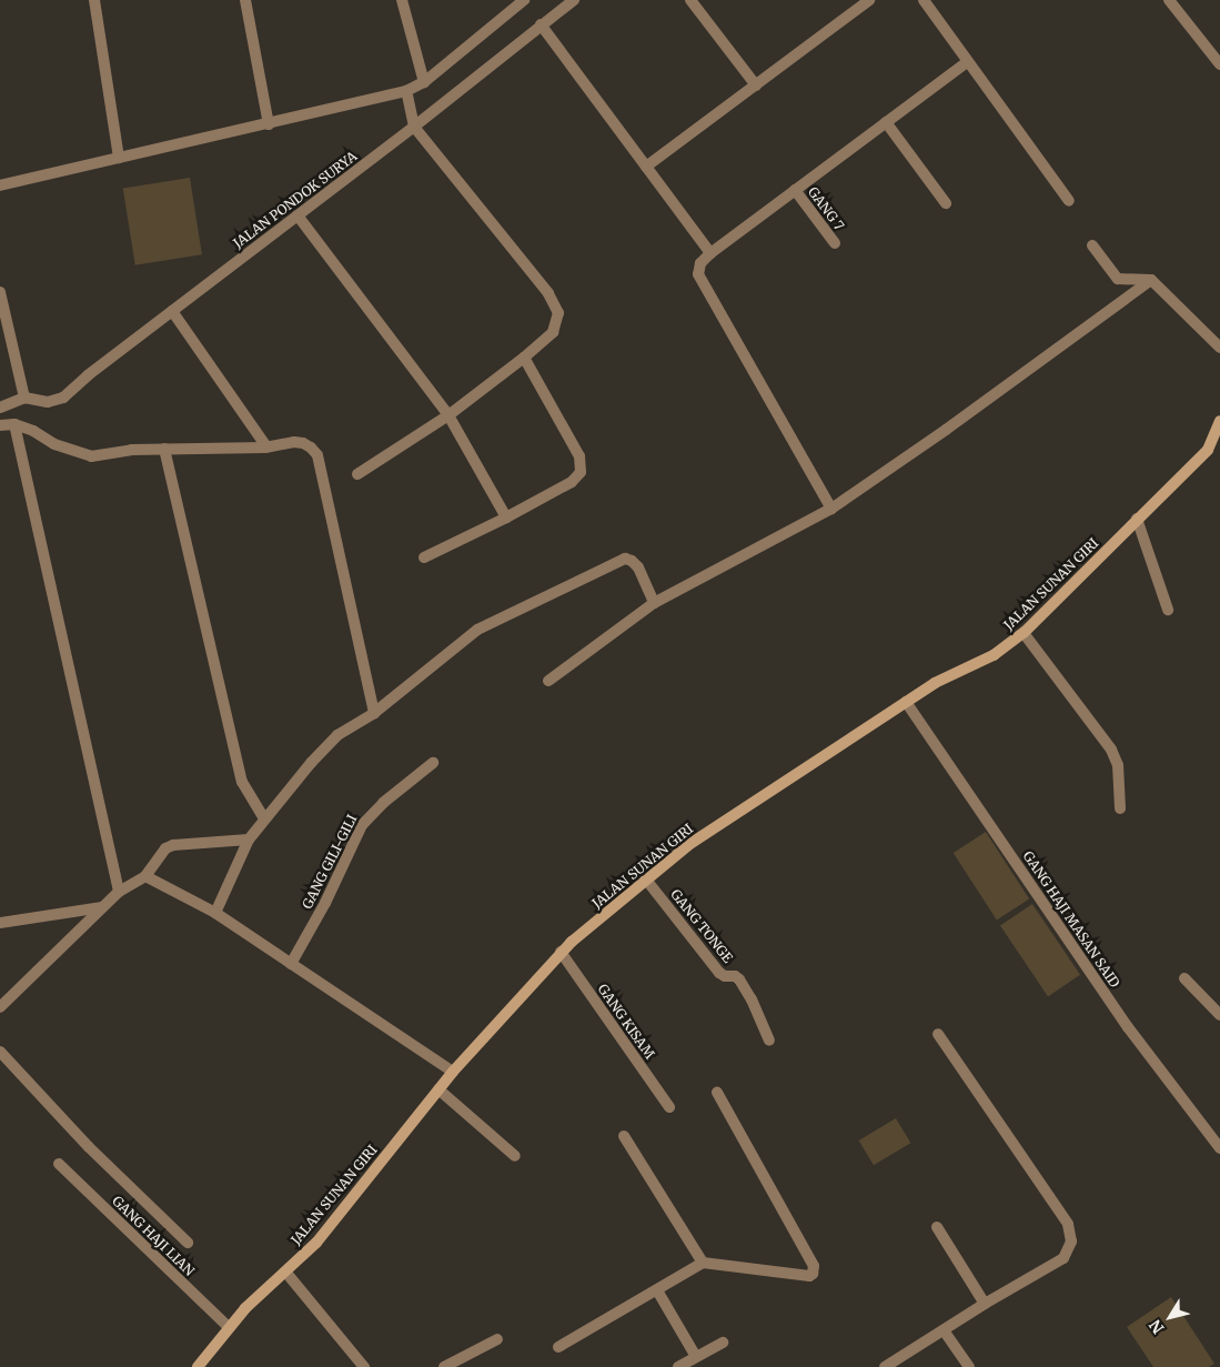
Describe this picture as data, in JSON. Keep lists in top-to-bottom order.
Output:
{
  "streets": {
    "street": [
      "JALAN PONDOK SURYA",
      "GANG 7",
      "JALAN SUNAN GIRI",
      "GANG GILI-GILI",
      "GANG HAJI MASAN SAID",
      "GANG TONGE",
      "GANG KISAM",
      "GANG HAJI LIAN"
    ]
  },
  "crossings": [
    ["JALAN SUNAN GIRI", "GANG HAJI MASAN SAID"],
    ["JALAN SUNAN GIRI", "GANG TONGE"],
    ["JALAN SUNAN GIRI", "GANG KISAM"],
    ["JALAN SUNAN GIRI", "GANG HAJI LIAN"]
  ],
  "north": "bottom left"
}
